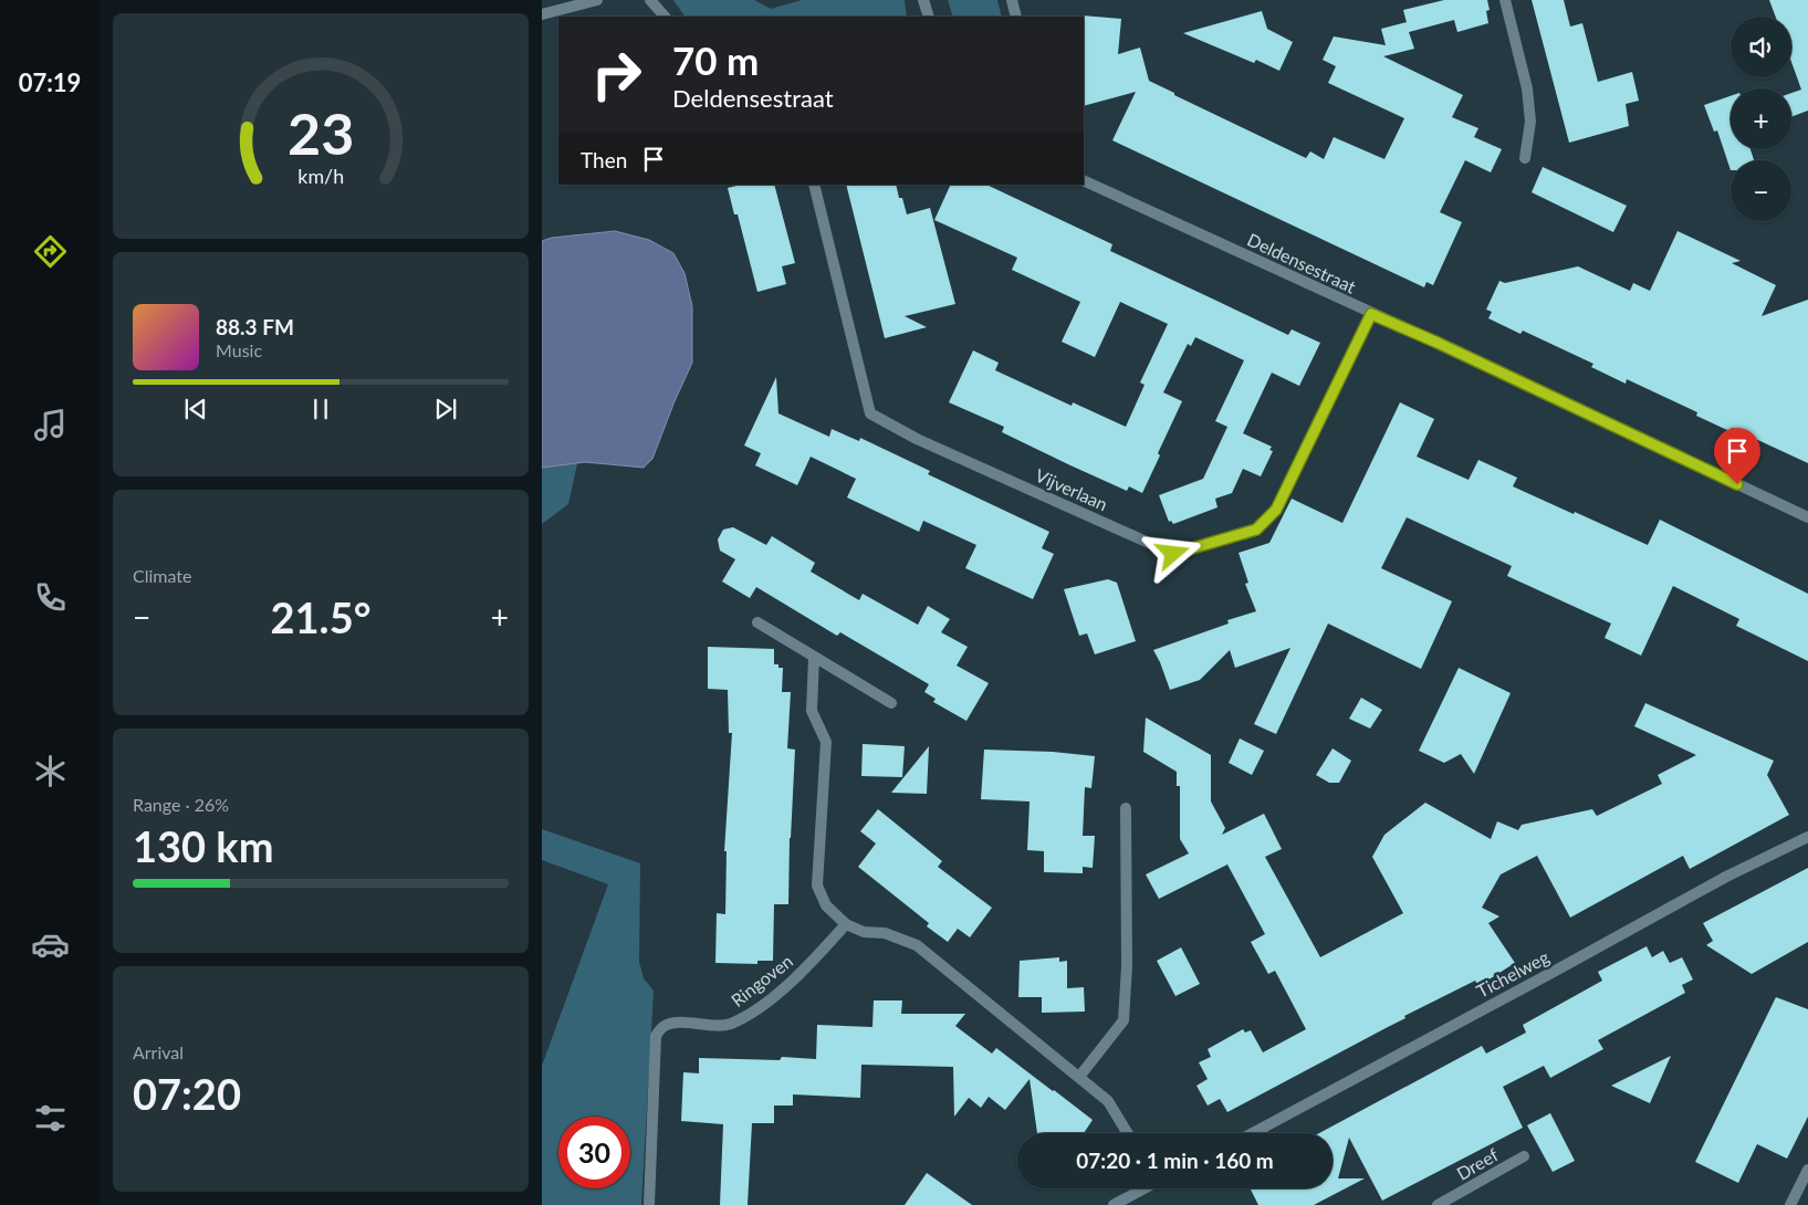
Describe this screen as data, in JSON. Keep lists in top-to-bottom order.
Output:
{
  "streets": {
    "street": [
      "Deldensestraat",
      "Vijverlaan",
      "Tichelweg",
      "Ringoven",
      "Dreef"
    ]
  },
  "crossings": [
    ["Deldensestraat", "Vijverlaan"]
  ],
  "page": {
    "tabs": "07:19",
    "map_buttons": ["+", "−"],
    "turn": ["70 m", "Deldensestraat"],
    "then": "Then",
    "song": ["88.3 FM", "Music"],
    "tile": [
      "Climate",
      ["Range · 26%", "130 km"],
      ["Arrival", "07:20"]
    ],
    "heat": ["−", "21.5°", "+"],
    "limit": "30",
    "trip": "07:20 · 1 min · 160 m",
    "gauge": ["23", "km/h"]
  }
}
